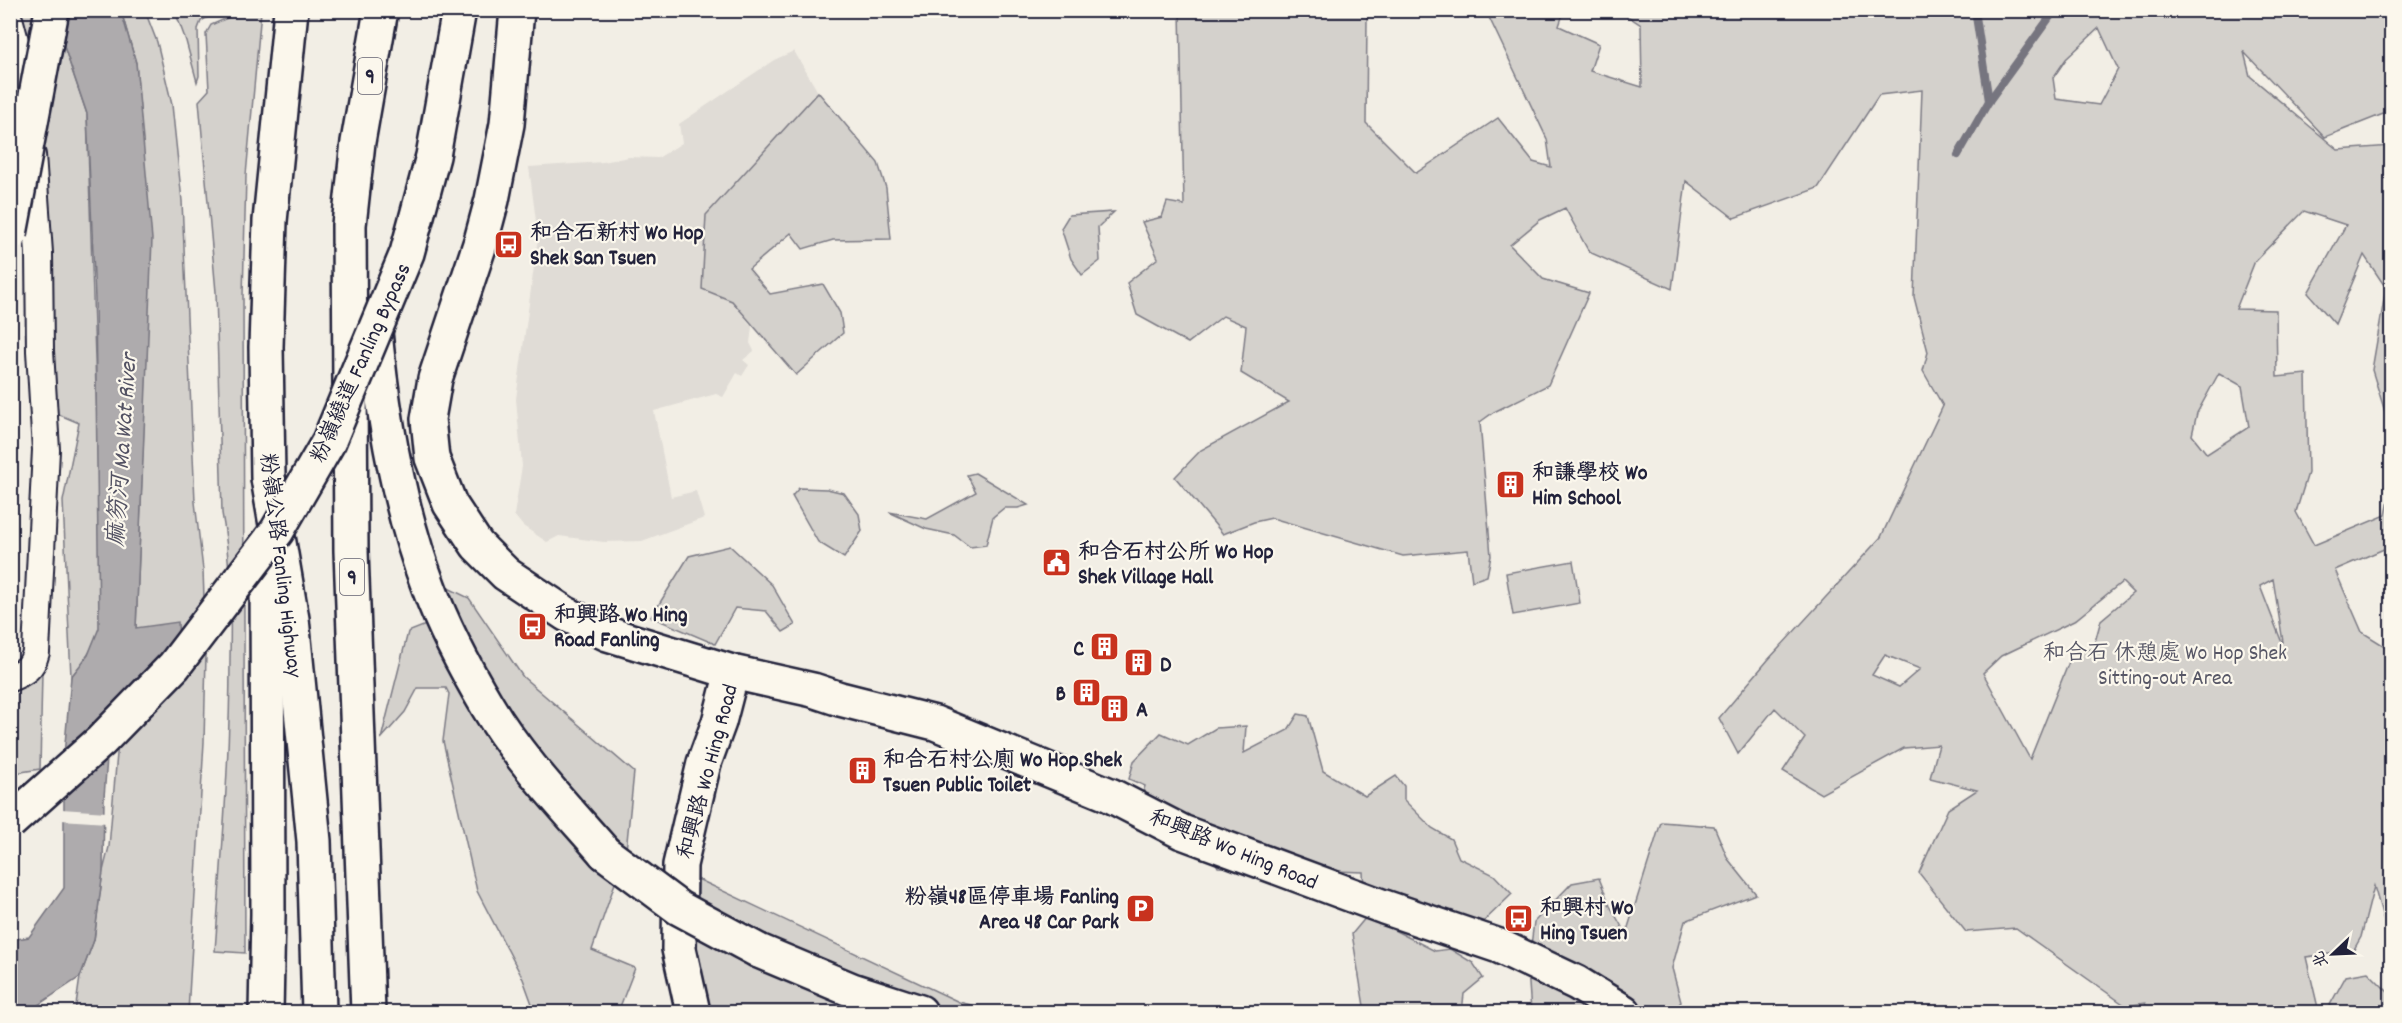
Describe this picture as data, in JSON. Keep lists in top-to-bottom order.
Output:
{
  "streets": {
    "main road": [
      "9",
      "粉嶺繞道 Fanling Bypass",
      "粉嶺公路 Fanling Highway",
      "和興路 Wo Hing Road"
    ]
  },
  "water": ["麻笏河 Ma Wat River"],
  "parks": ["和合石 休憩處 Wo Hop Shek Sitting-out Area"],
  "places": {
    "bus stop": ["和合石新村 Wo Hop Shek San Tsuen", "和興路 Wo Hing Road Fanling", "和興村 Wo Hing Tsuen"],
    "building": [
      "和謙學校 Wo Him School",
      "C",
      "D",
      "B",
      "A",
      "和合石村公廁 Wo Hop Shek Tsuen Public Toilet"
    ],
    "public building": ["和合石村公所 Wo Hop Shek Village Hall"],
    "parking": ["粉嶺48區停車場 Fanling Area 48 Car Park"]
  },
  "north": "bottom left"
}
